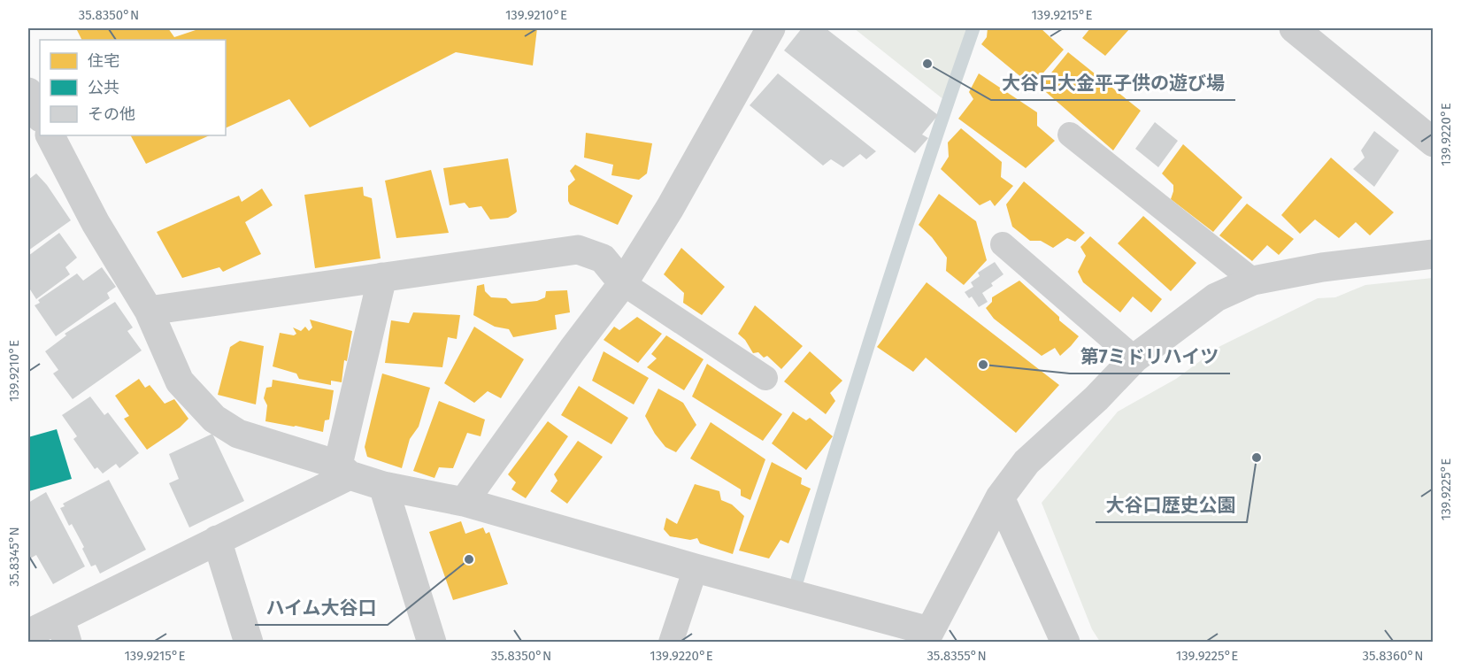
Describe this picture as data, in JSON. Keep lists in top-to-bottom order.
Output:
{
  "places": [
    "大谷口大金平子供の遊び場",
    "第7ミドリハイツ",
    "大谷口歴史公園",
    "ハイム大谷口"
  ],
  "legend": ["住宅", "公共", "その他"],
  "coordinates": [
    "35.8350°N",
    "139.9210°E",
    "139.9215°E",
    "139.9220°E",
    "139.9225°E",
    "35.8345°N",
    "35.8355°N",
    "35.8360°N"
  ]
}
